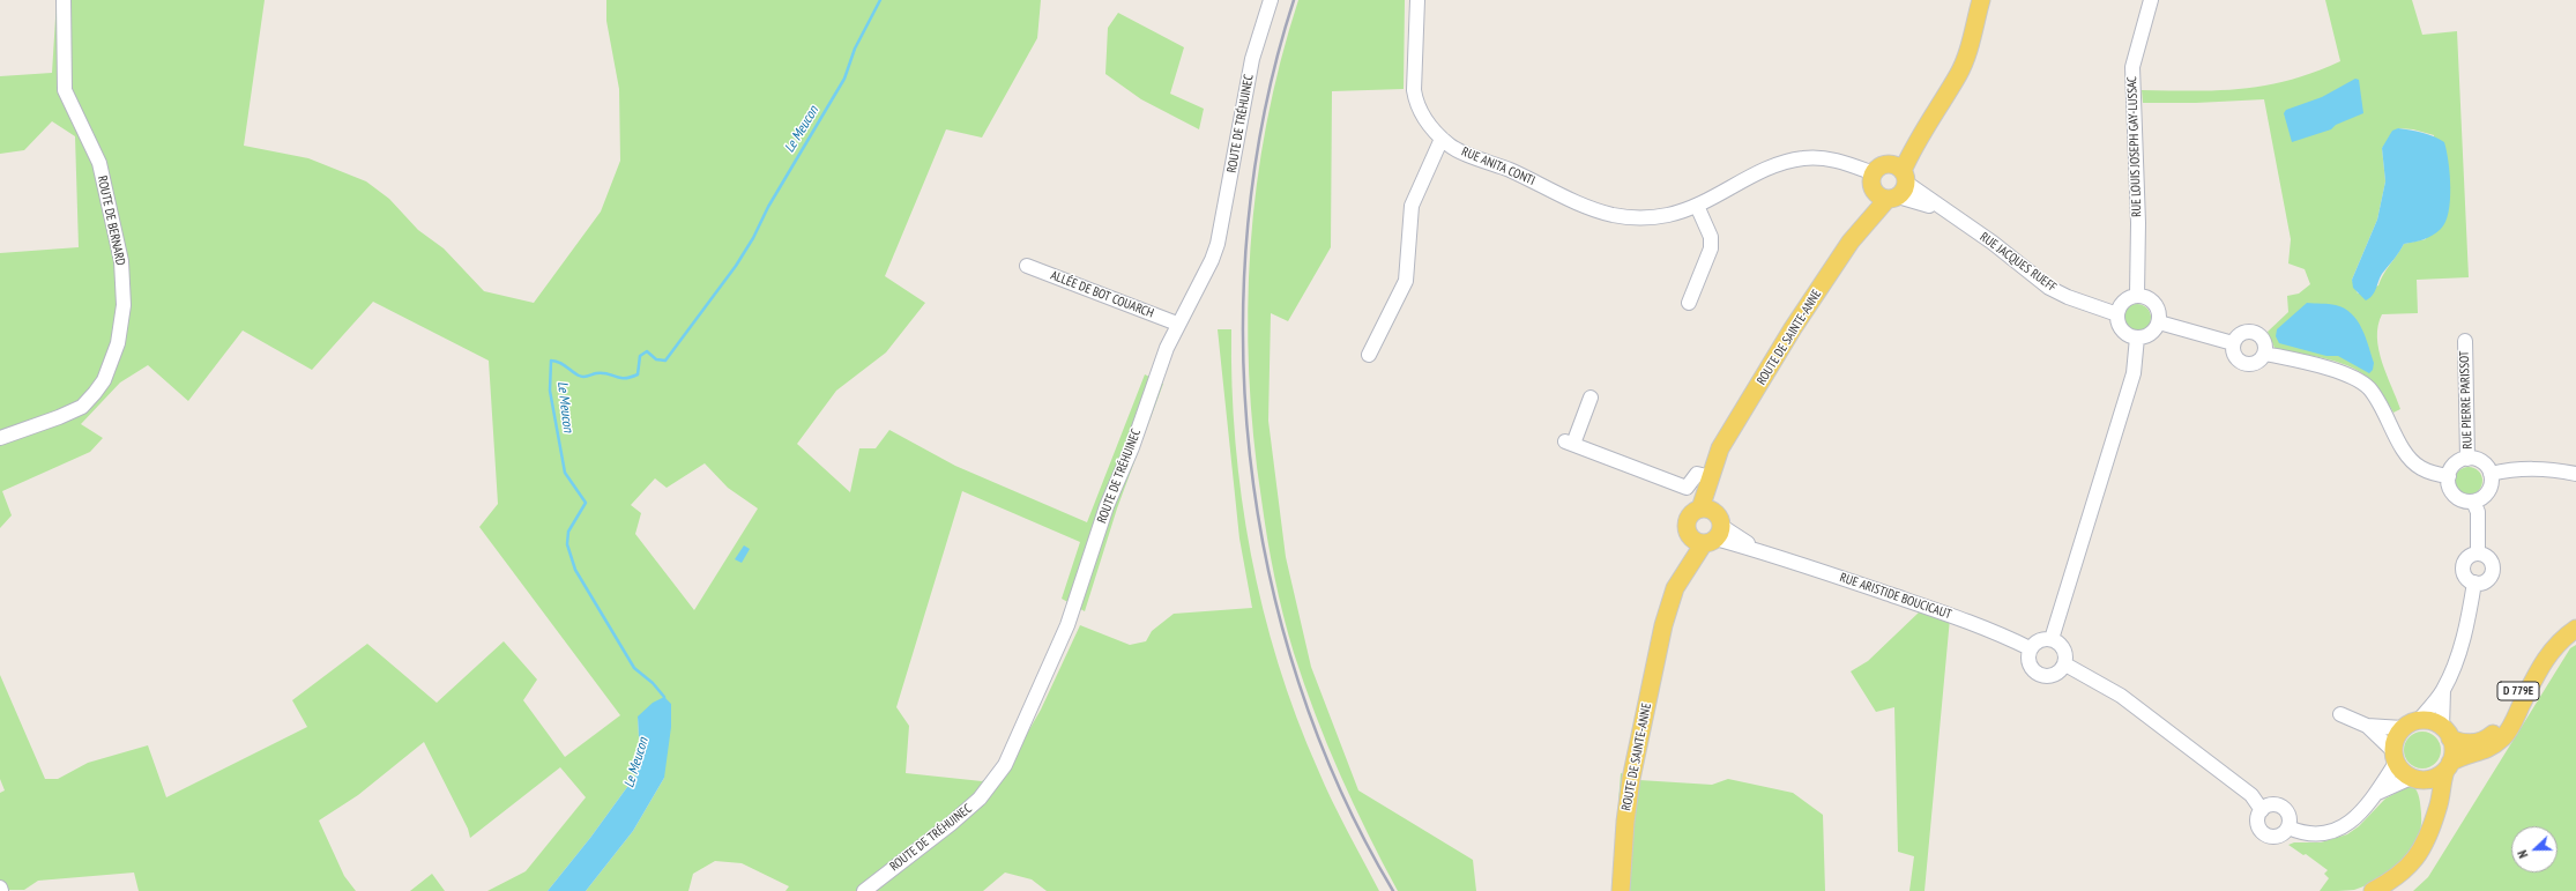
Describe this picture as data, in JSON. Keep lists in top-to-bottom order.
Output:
{
  "streets": {
    "main road": ["ROUTE DE SAINTE-ANNE", "D 779E"],
    "street": [
      "ROUTE DE TRÉHUINEC",
      "RUE LOUIS JOSEPH GAY-LUSSAC",
      "RUE ANITA CONTI",
      "ROUTE DE BERNARD",
      "RUE JACQUES RUEFF",
      "ALLÉE DE BOT COUARCH",
      "RUE PIERRE PARISSOT",
      "RUE ARISTIDE BOUCICAUT"
    ]
  },
  "crossings": [
    ["ROUTE DE TRÉHUINEC", "ALLÉE DE BOT COUARCH"],
    ["RUE LOUIS JOSEPH GAY-LUSSAC", "RUE JACQUES RUEFF"],
    ["RUE ANITA CONTI", "RUE JACQUES RUEFF"],
    ["RUE ANITA CONTI", "ROUTE DE SAINTE-ANNE"],
    ["RUE JACQUES RUEFF", "ROUTE DE SAINTE-ANNE"],
    ["ROUTE DE SAINTE-ANNE", "RUE ARISTIDE BOUCICAUT"]
  ],
  "water": ["Le Meucon"],
  "north": "left"
}
